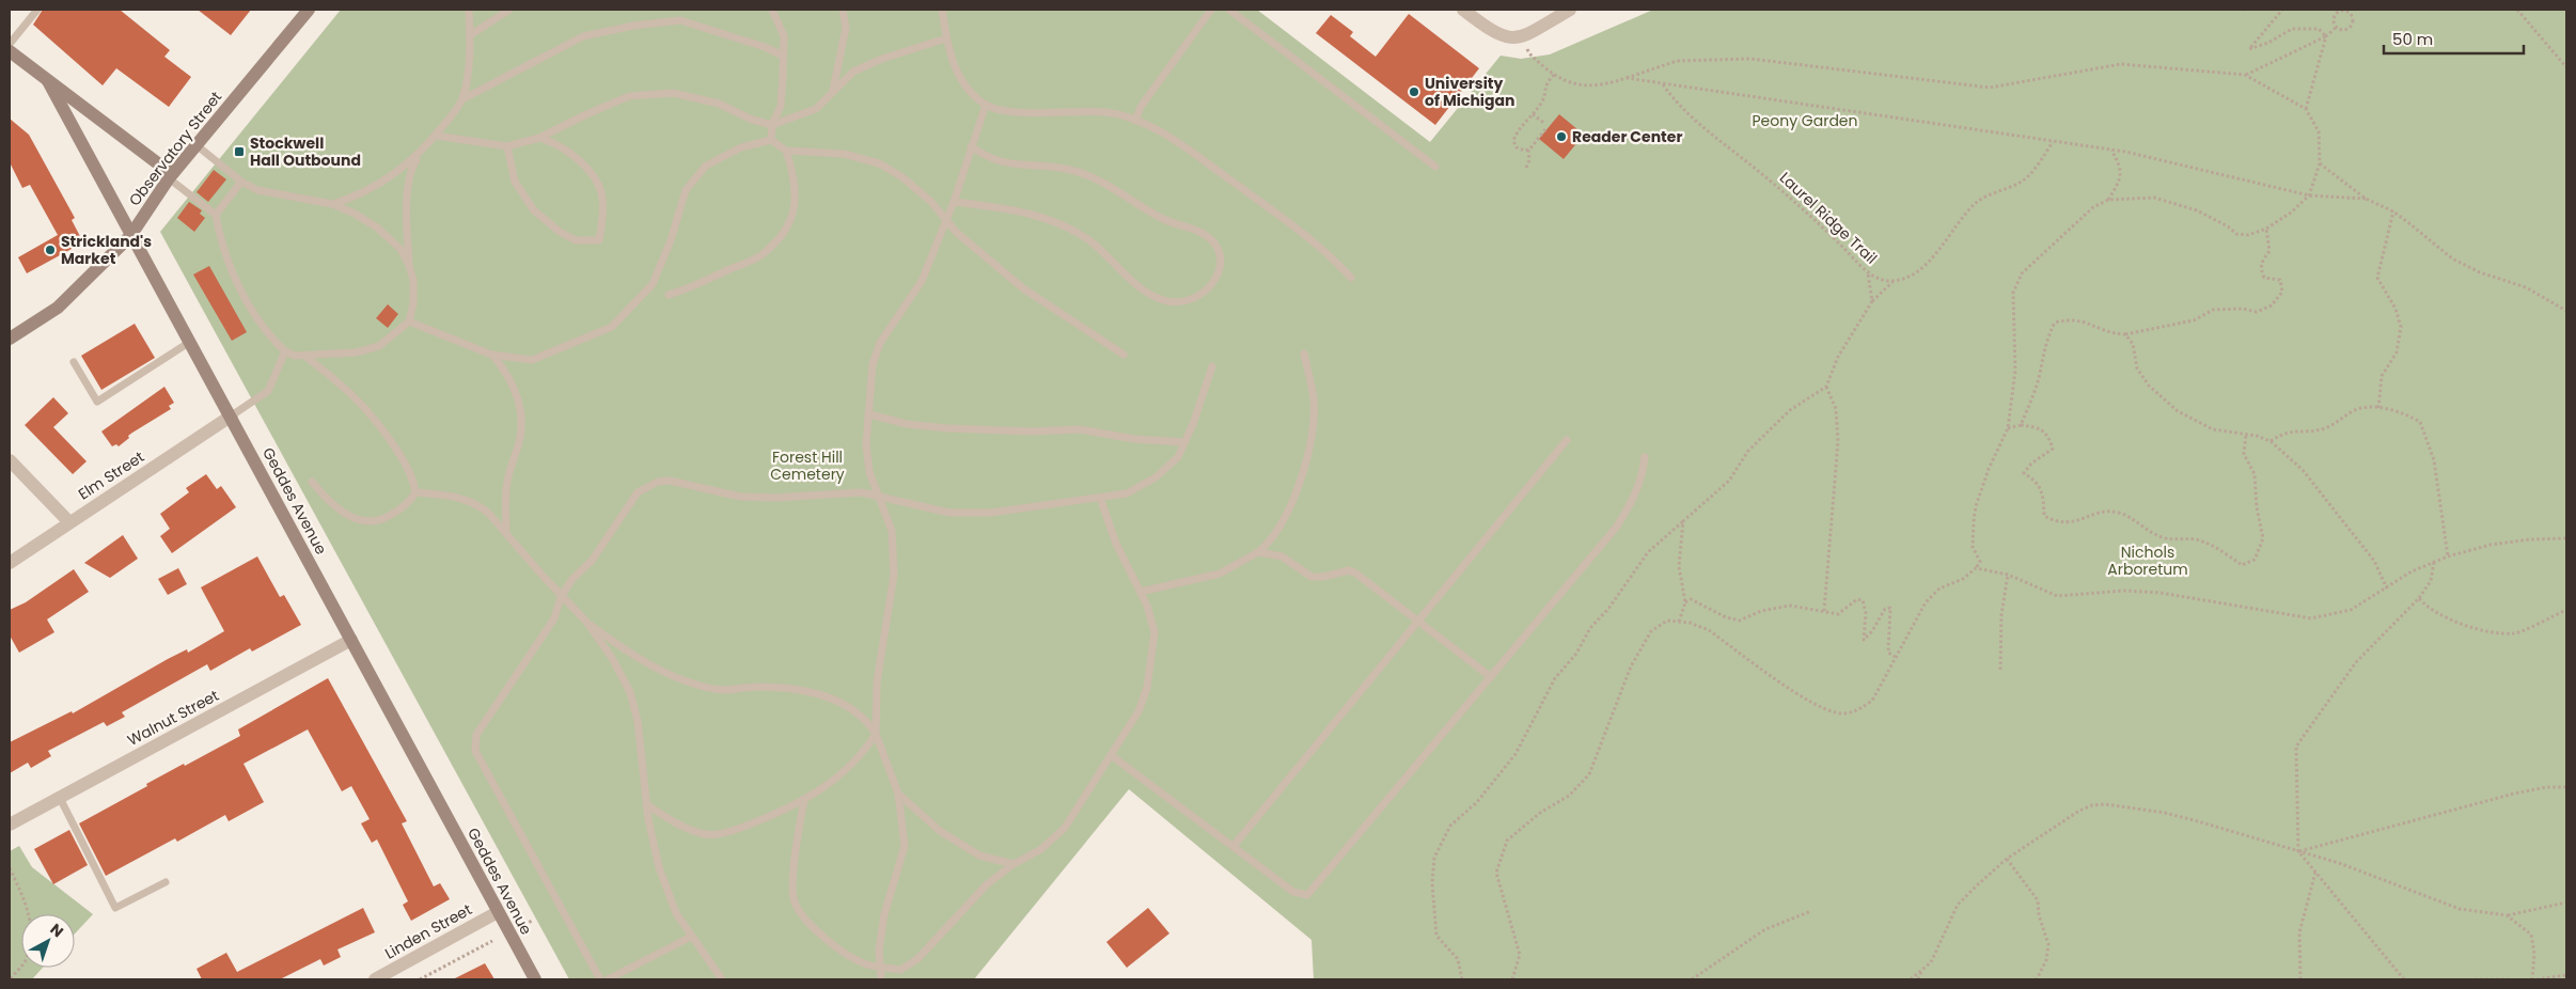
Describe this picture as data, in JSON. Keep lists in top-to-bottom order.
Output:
{
  "streets": {
    "main road": ["Observatory Street", "Geddes Avenue"],
    "street": ["Elm Street", "Walnut Street", "Linden Street"],
    "path": ["Laurel Ridge Trail"]
  },
  "crossings": [
    ["Observatory Street", "Geddes Avenue"],
    ["Elm Street", "Geddes Avenue"],
    ["Geddes Avenue", "Walnut Street"],
    ["Geddes Avenue", "Linden Street"]
  ],
  "parks": ["Peony Garden", "Forest Hill Cemetery", "Nichols Arboretum"],
  "places": {
    "other": ["University of Michigan", "Reader Center", "Strickland's Market"],
    "transit": ["Stockwell Hall Outbound"]
  },
  "scale_bar": "50 m",
  "north": "top right"
}
